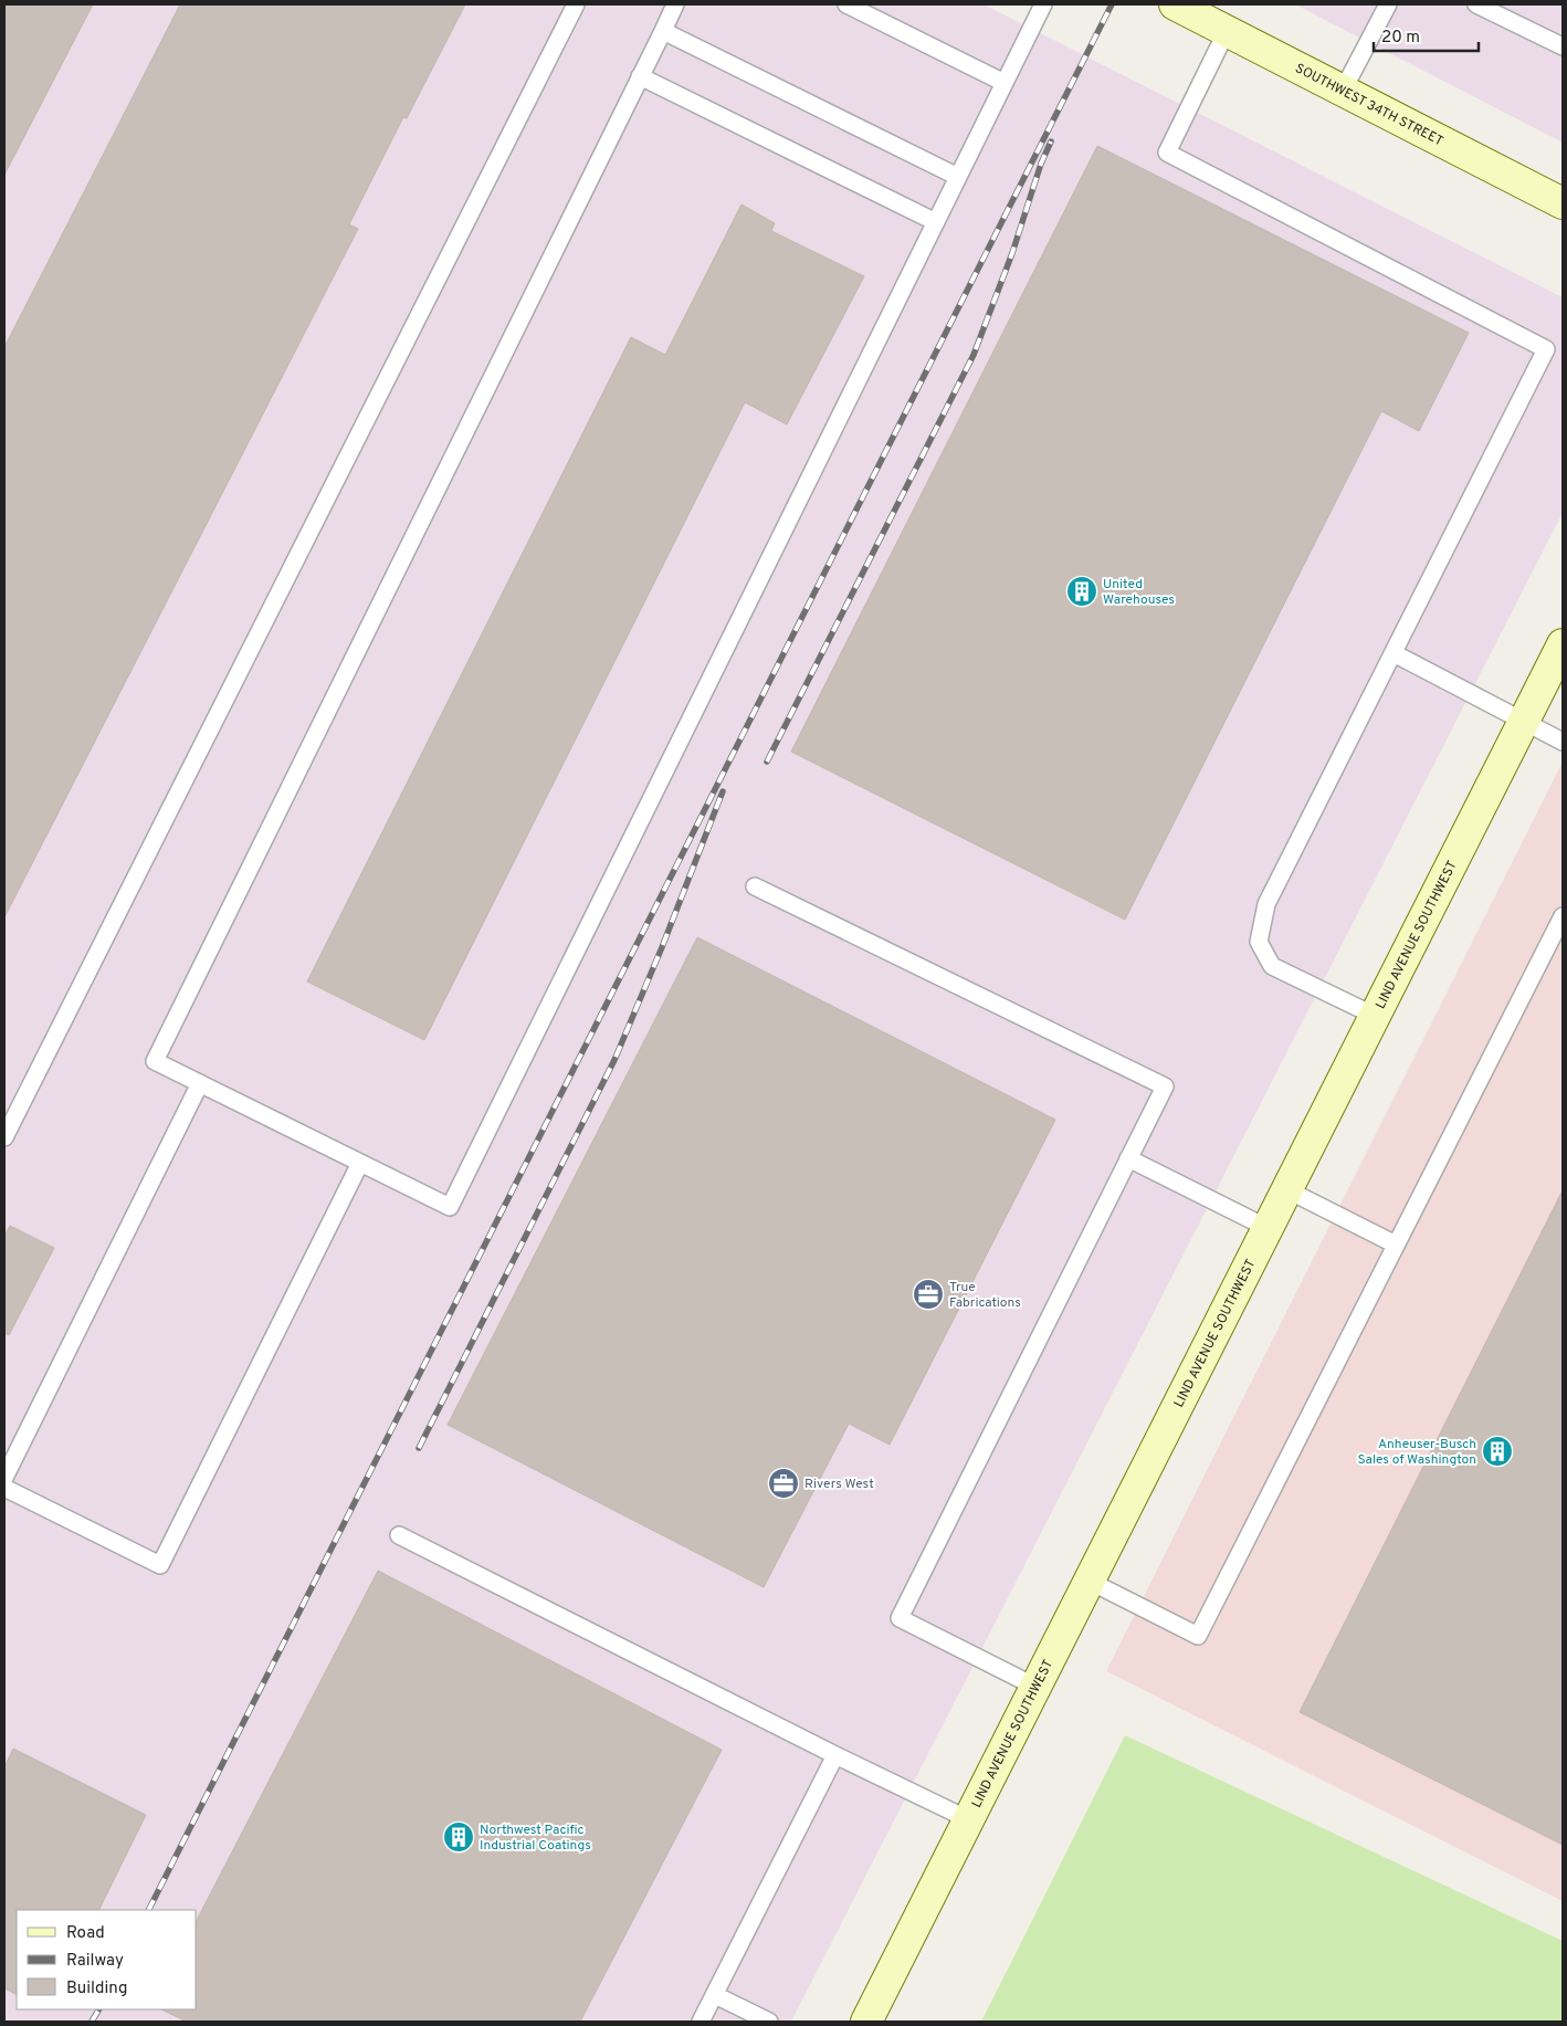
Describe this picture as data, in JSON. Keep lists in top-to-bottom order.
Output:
{
  "streets": {
    "main road": ["SOUTHWEST 34TH STREET", "LIND AVENUE SOUTHWEST"]
  },
  "places": {
    "building": ["United Warehouses", "Anheuser-Busch Sales of Washington", "Northwest Pacific Industrial Coatings"],
    "office": ["True Fabrications", "Rivers West"]
  },
  "legend": ["Road", "Railway", "Building"],
  "scale_bar": "20 m"
}
